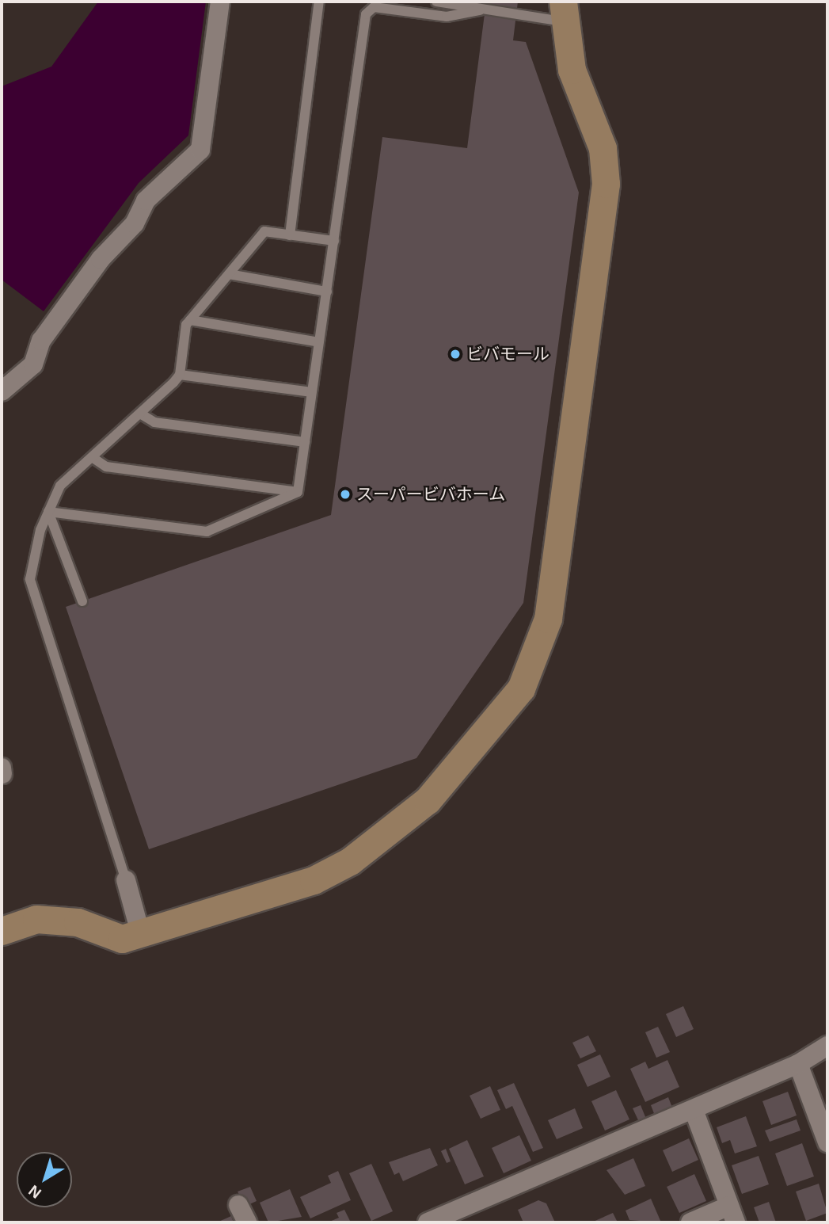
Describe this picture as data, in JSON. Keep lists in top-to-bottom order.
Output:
{
  "places": ["ビバモール", "スーパービバホーム"],
  "north": "bottom left"
}
